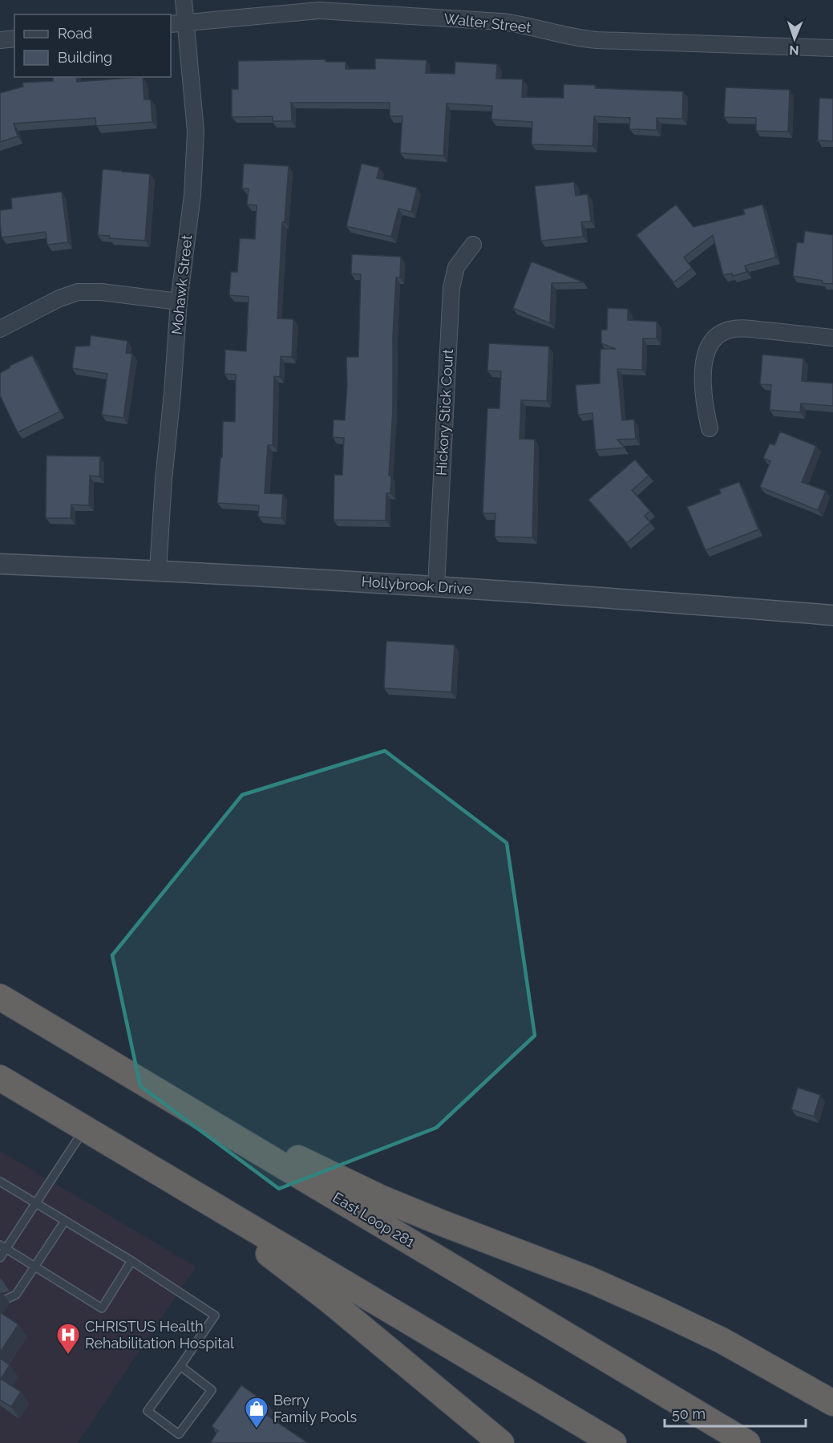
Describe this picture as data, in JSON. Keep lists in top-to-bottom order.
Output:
{
  "streets": {
    "highway": ["East Loop 281"],
    "street": [
      "Walter Street",
      "Mohawk Street",
      "Hickory Stick Court",
      "Hollybrook Drive"
    ]
  },
  "crossings": [
    ["Walter Street", "Mohawk Street"],
    ["Mohawk Street", "Hollybrook Drive"],
    ["Hickory Stick Court", "Hollybrook Drive"]
  ],
  "places": {
    "hospital": ["CHRISTUS Health Rehabilitation Hospital"],
    "shop": ["Berry Family Pools"]
  },
  "legend": ["Road", "Building"],
  "scale_bar": "50 m",
  "north": "bottom"
}
